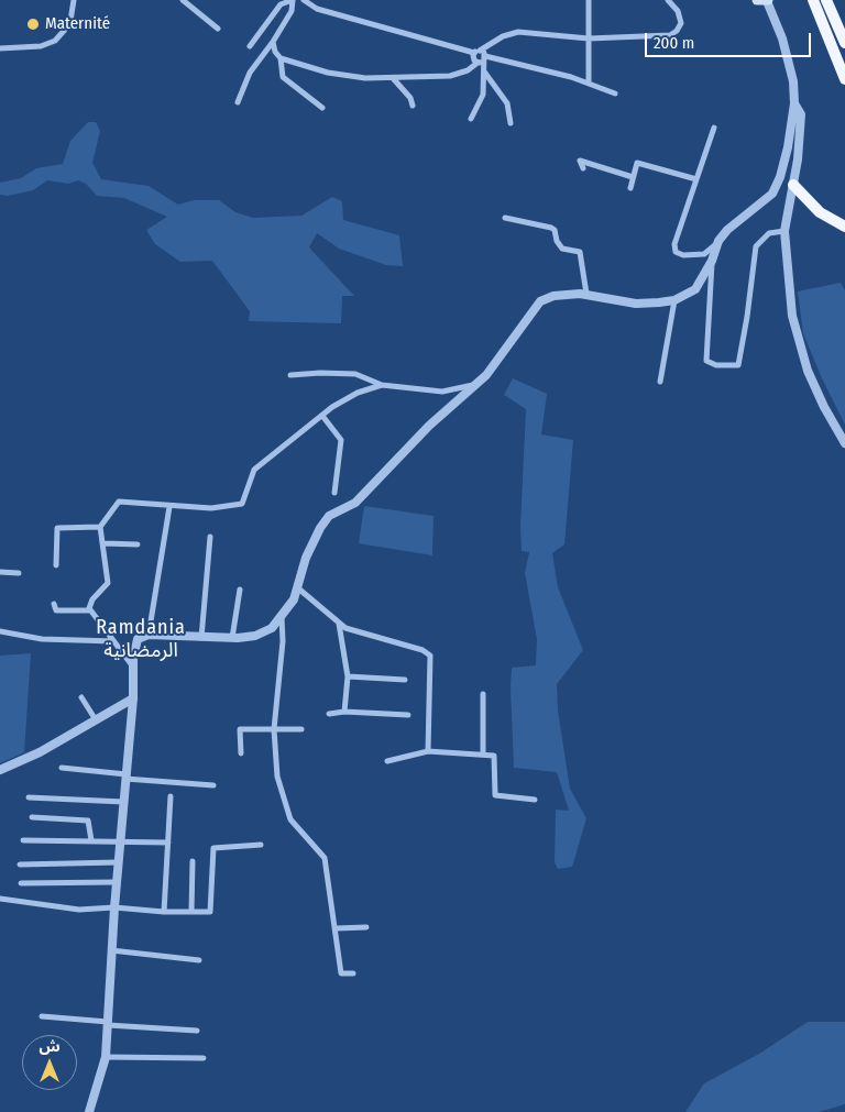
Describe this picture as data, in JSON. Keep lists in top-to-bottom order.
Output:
{
  "districts": ["Ramdania الرمضانية"],
  "places": ["Maternité"],
  "scale_bar": "200 m",
  "north": "top"
}
